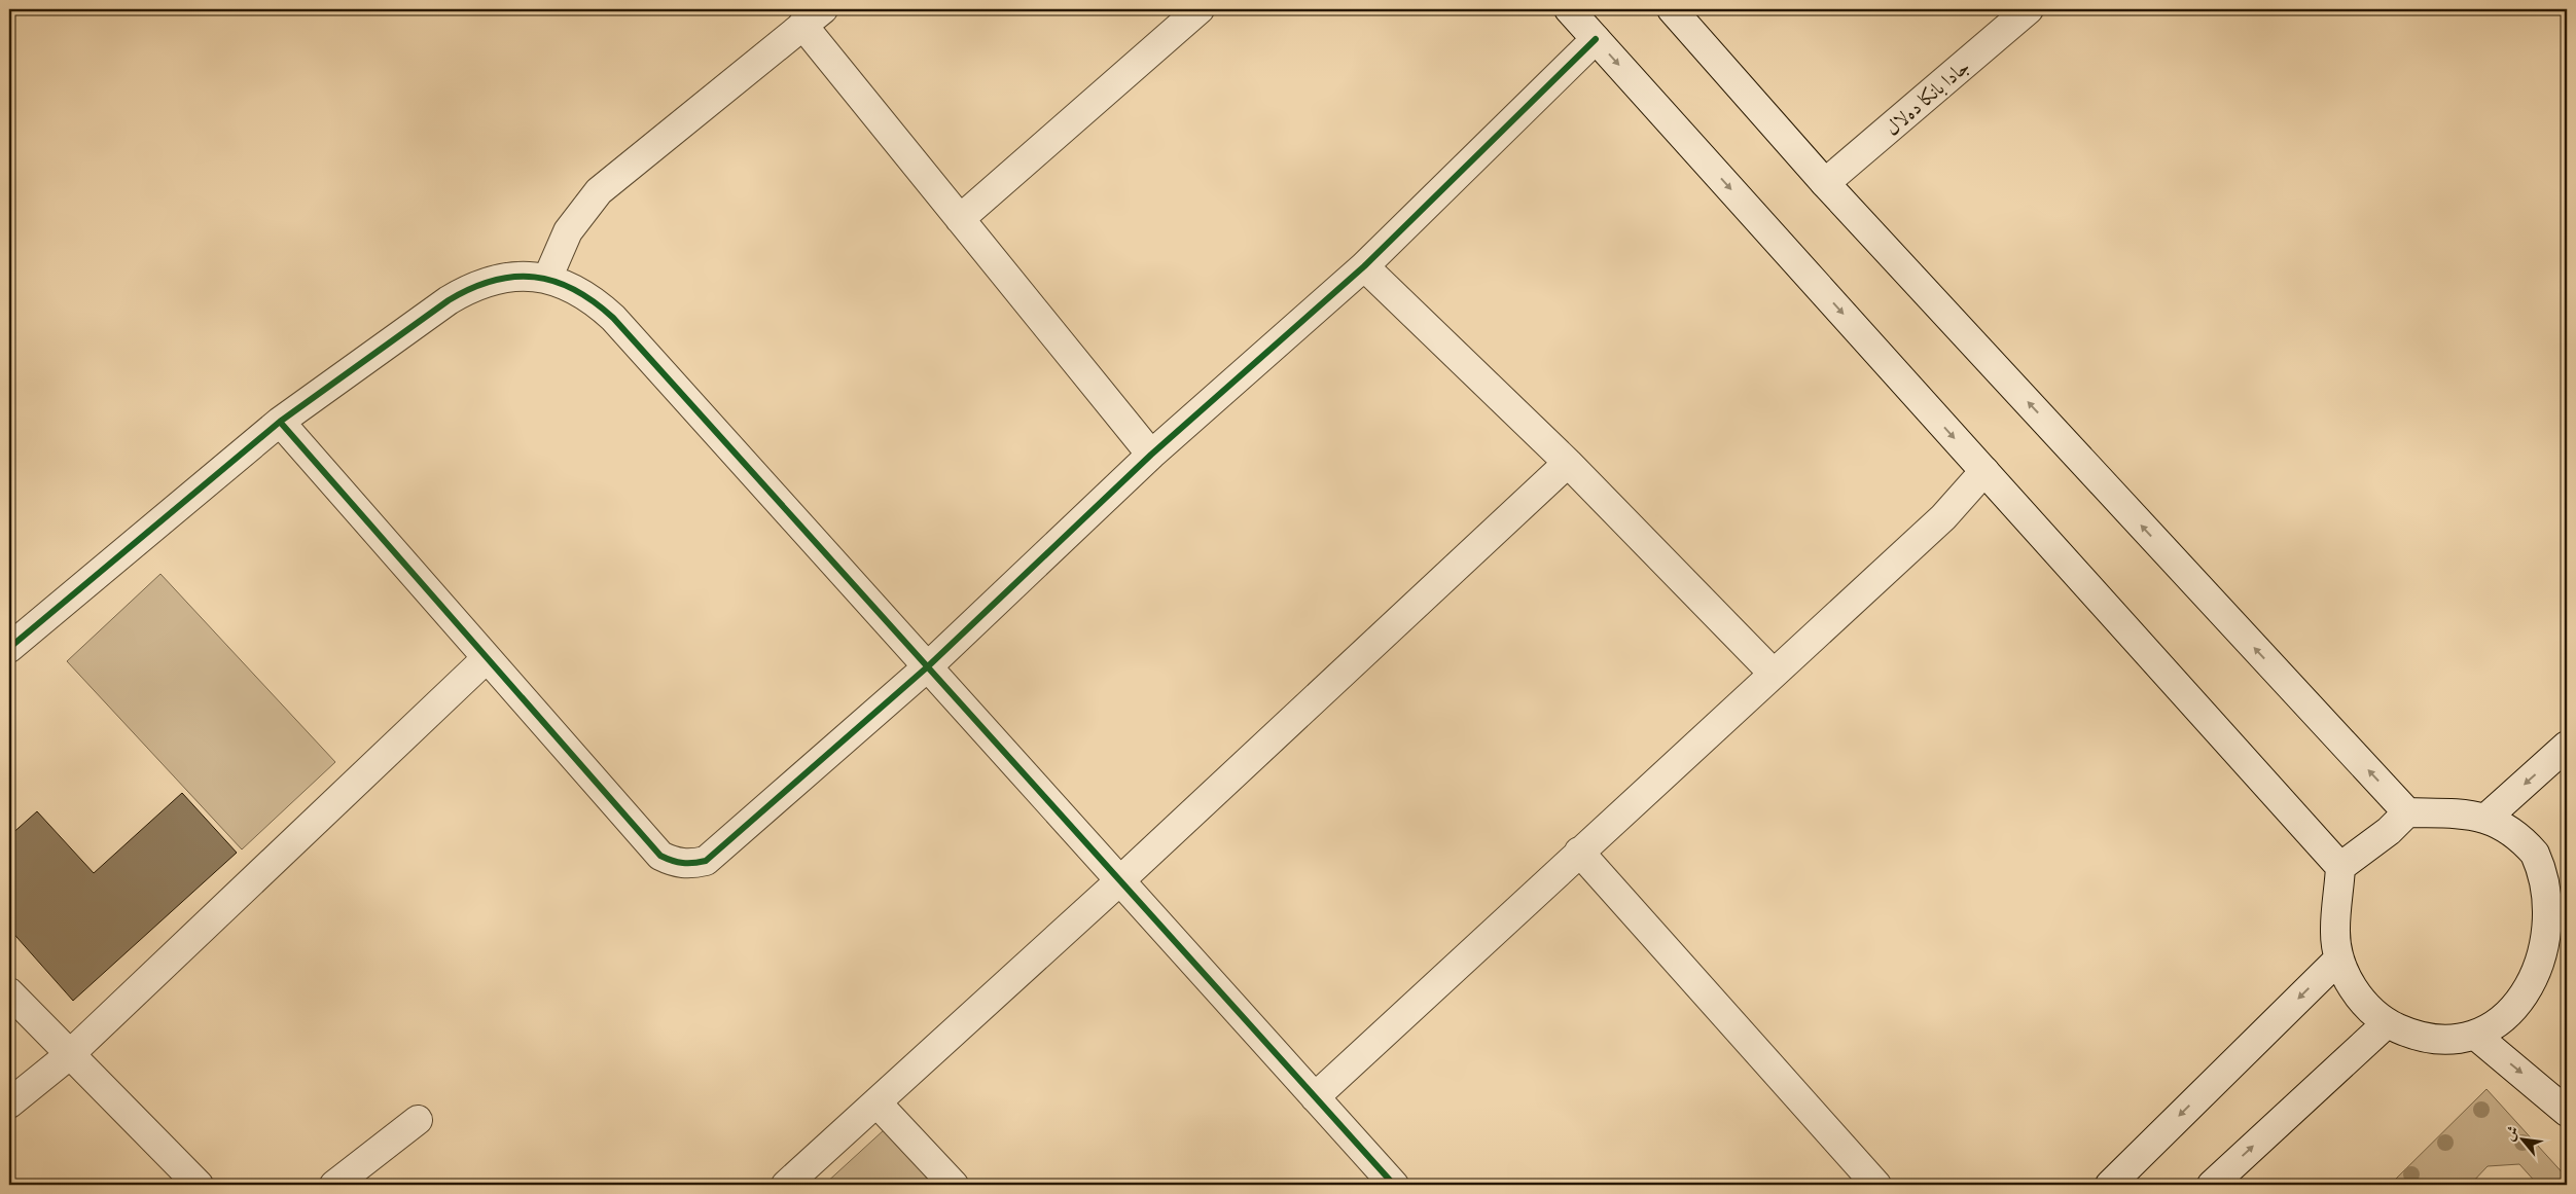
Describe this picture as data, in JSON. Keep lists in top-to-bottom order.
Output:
{
  "streets": {
    "street": ["جادا بانكا ده‌لال"]
  },
  "north": "top left"
}
